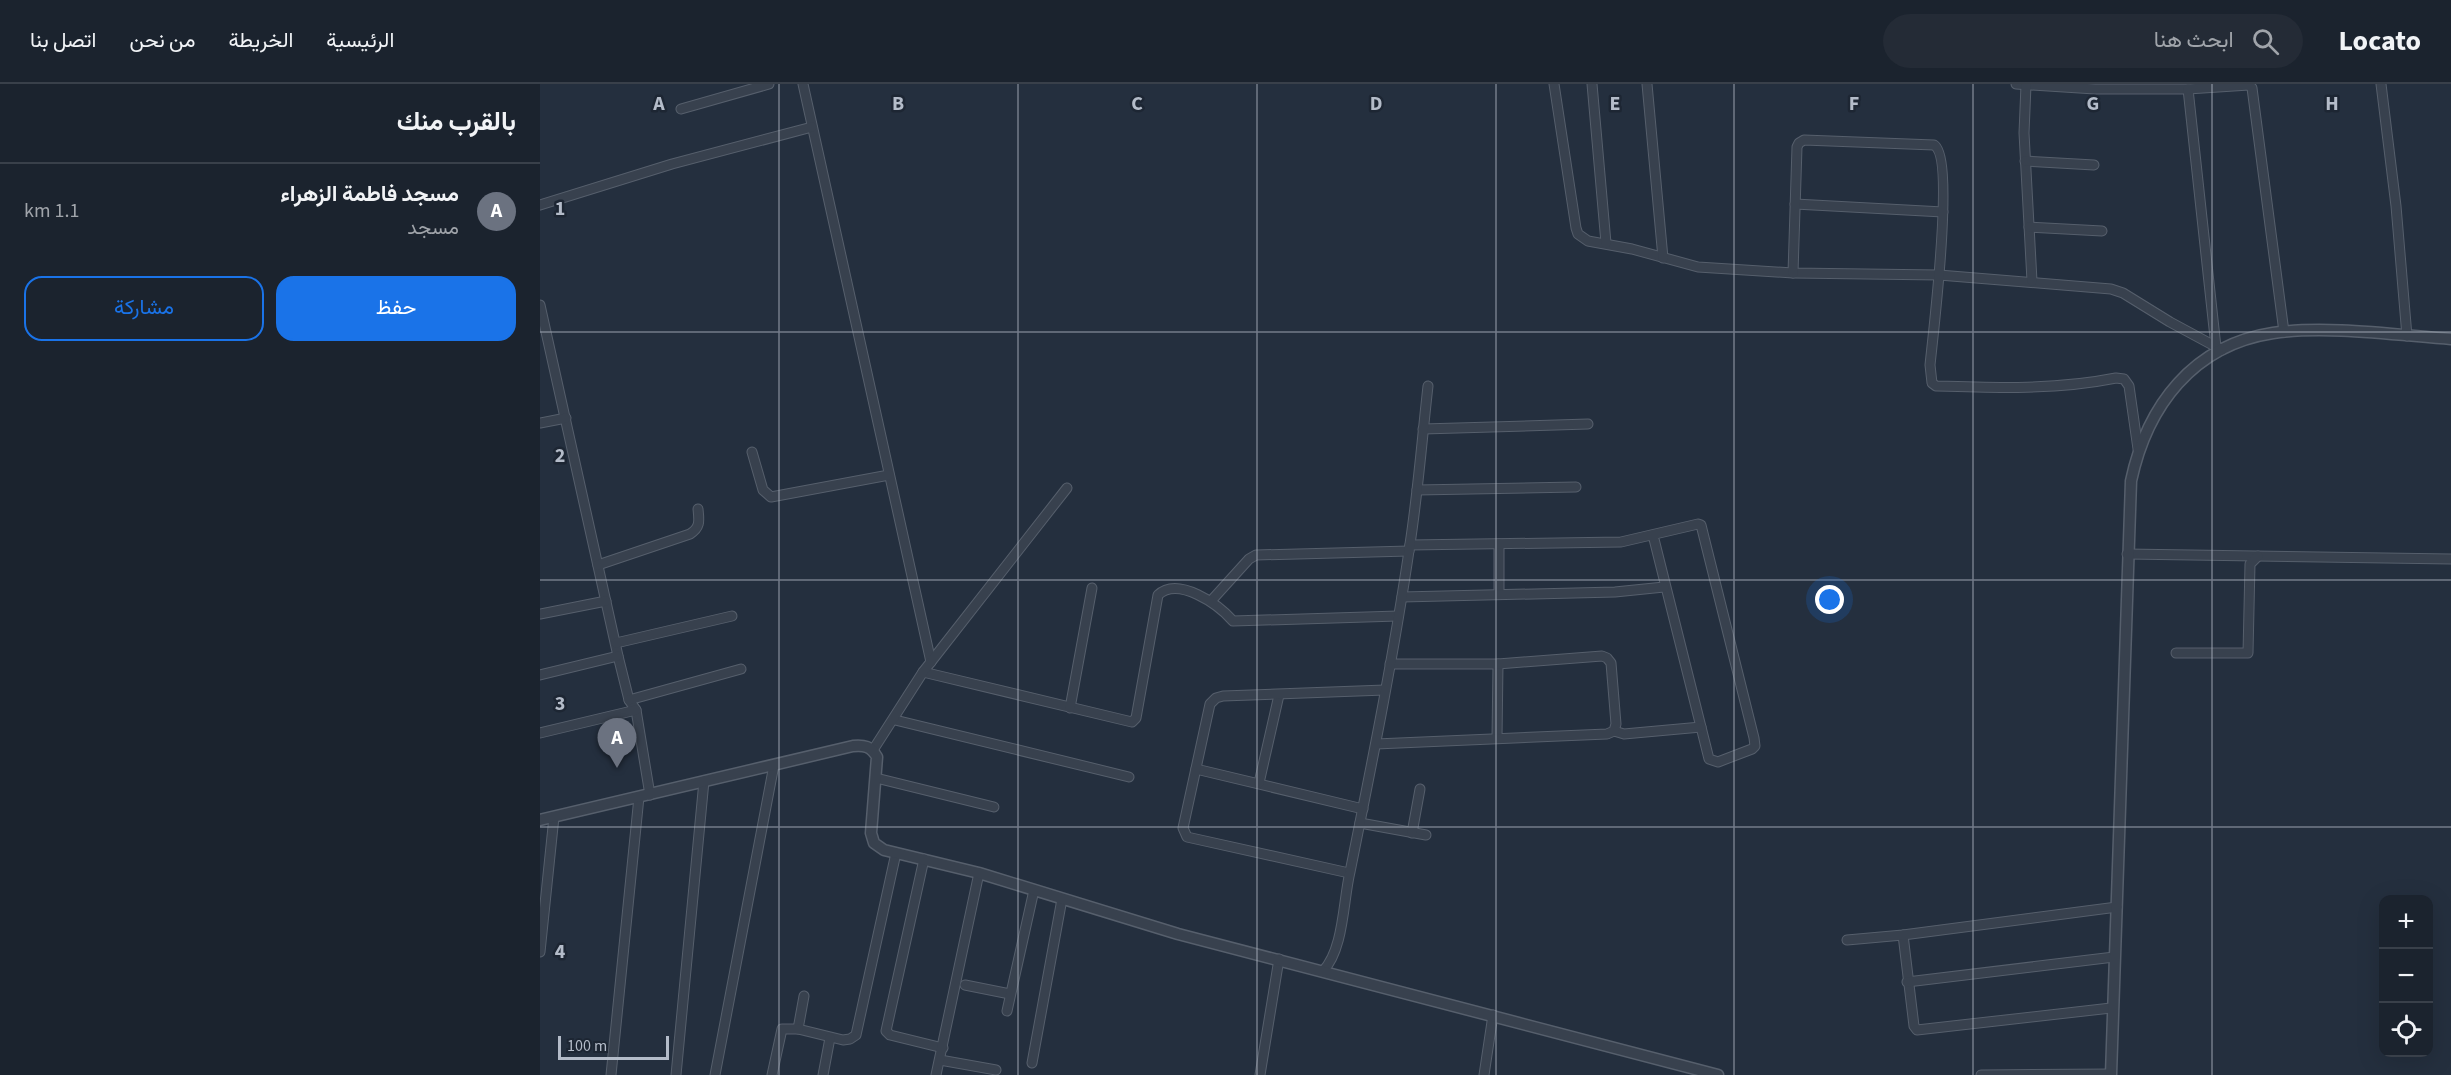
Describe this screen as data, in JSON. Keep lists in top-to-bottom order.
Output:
{
  "scale_bar": "100 m",
  "page": {
    "header": "Locato",
    "search": "ابحث هنا",
    "nav": [
      "الرئيسية",
      "الخريطة",
      "من نحن",
      "اتصل بنا"
    ],
    "heading": "بالقرب منك",
    "list": [
      {
        "mark": "A",
        "name": "مسجد فاطمة الزهراء",
        "note": "مسجد",
        "value": "1.1 km"
      }
    ],
    "buttons": ["حفظ", "مشاركة"],
    "pins": "A",
    "map_buttons": ["+", "−"],
    "scale": "100 m"
  },
  "grid": {
    "columns": [
      "A",
      "B",
      "C",
      "D",
      "E",
      "F",
      "G",
      "H"
    ],
    "rows": [
      "1",
      "2",
      "3",
      "4"
    ]
  }
}
